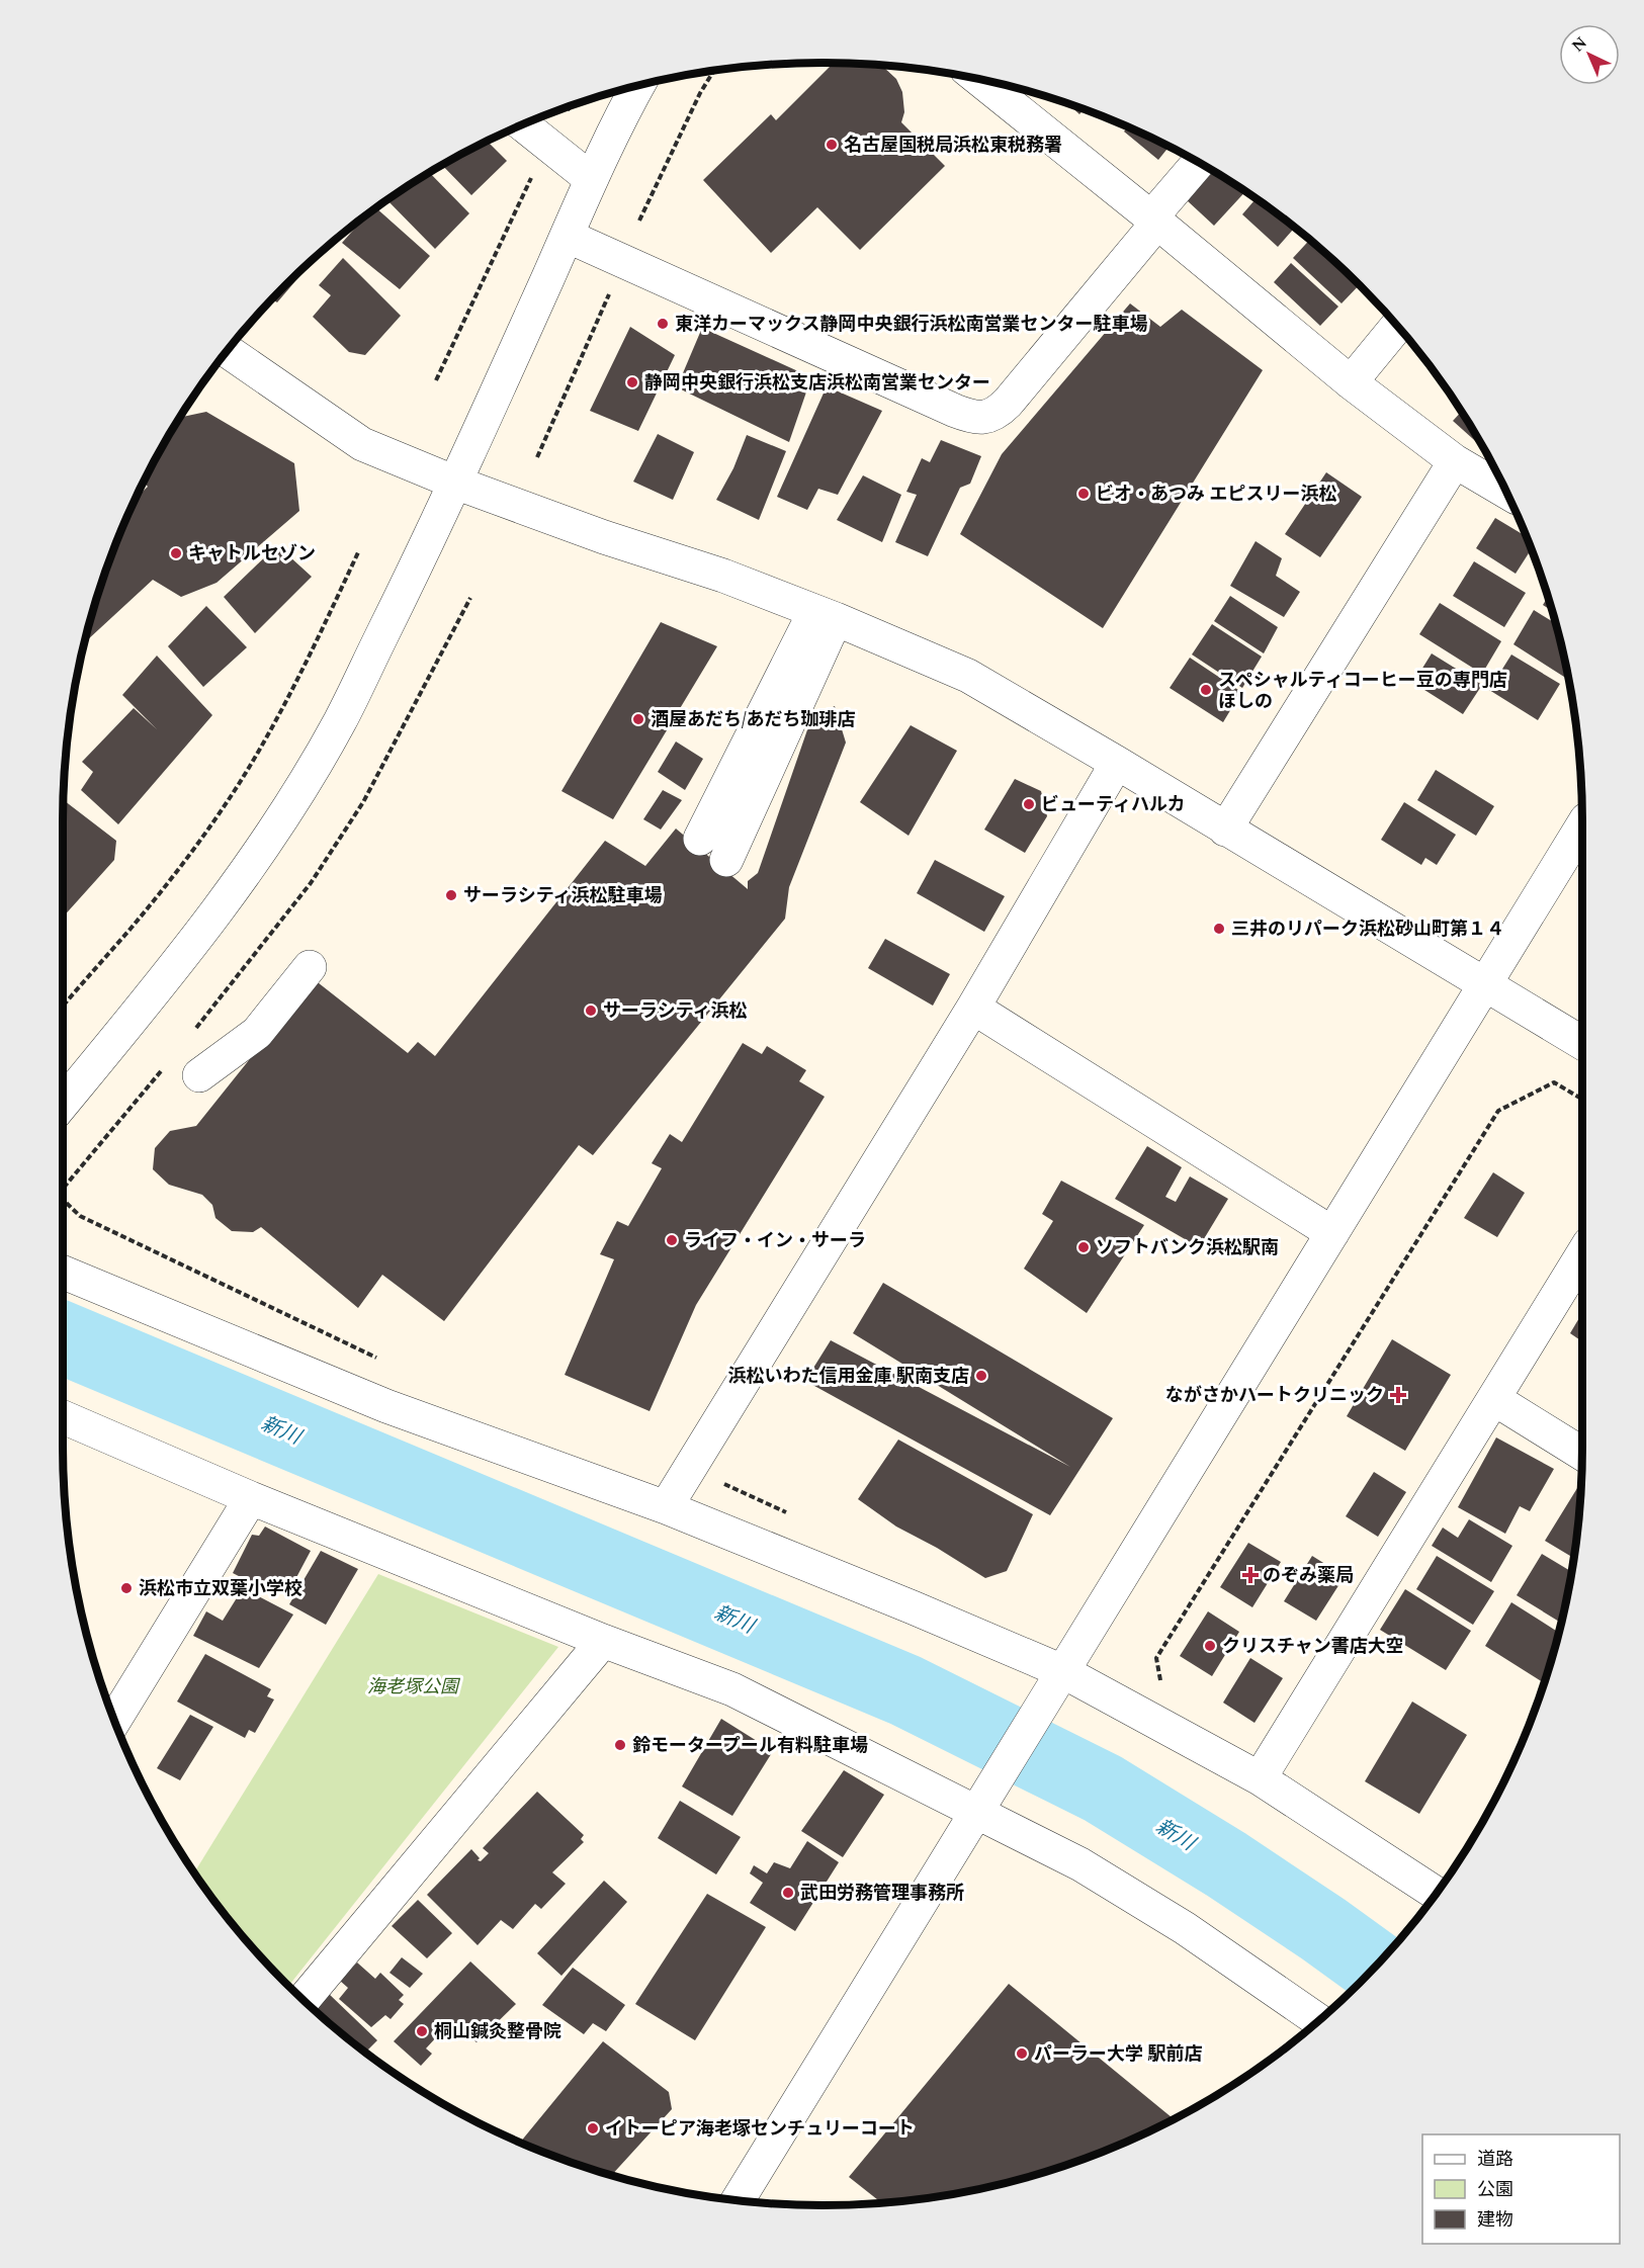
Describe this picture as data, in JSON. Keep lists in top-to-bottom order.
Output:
{
  "water": ["新川"],
  "parks": ["海老塚公園"],
  "places": {
    "other": [
      "名古屋国税局浜松東税務署",
      "東洋カーマックス静岡中央銀行浜松南営業センター駐車場",
      "静岡中央銀行浜松支店浜松南営業センター",
      "ビオ・あつみ エピスリー浜松",
      "キャトルセゾン",
      "スペシャルティコーヒー豆の専門店 ほしの",
      "酒屋あだち/あだち珈琲店",
      "ビューティハルカ",
      "サーラシティ浜松駐車場",
      "三井のリパーク浜松砂山町第１４",
      "サーラシティ浜松",
      "ライフ・イン・サーラ",
      "ソフトバンク浜松駅南",
      "浜松いわた信用金庫 駅南支店",
      "浜松市立双葉小学校",
      "クリスチャン書店大空",
      "鈴モータープール有料駐車場",
      "武田労務管理事務所",
      "桐山鍼灸整骨院",
      "パーラー大学 駅前店",
      "イトーピア海老塚センチュリーコート"
    ],
    "health": ["ながさかハートクリニック", "のぞみ薬局"]
  },
  "legend": ["道路", "公園", "建物"],
  "north": "top left"
}
